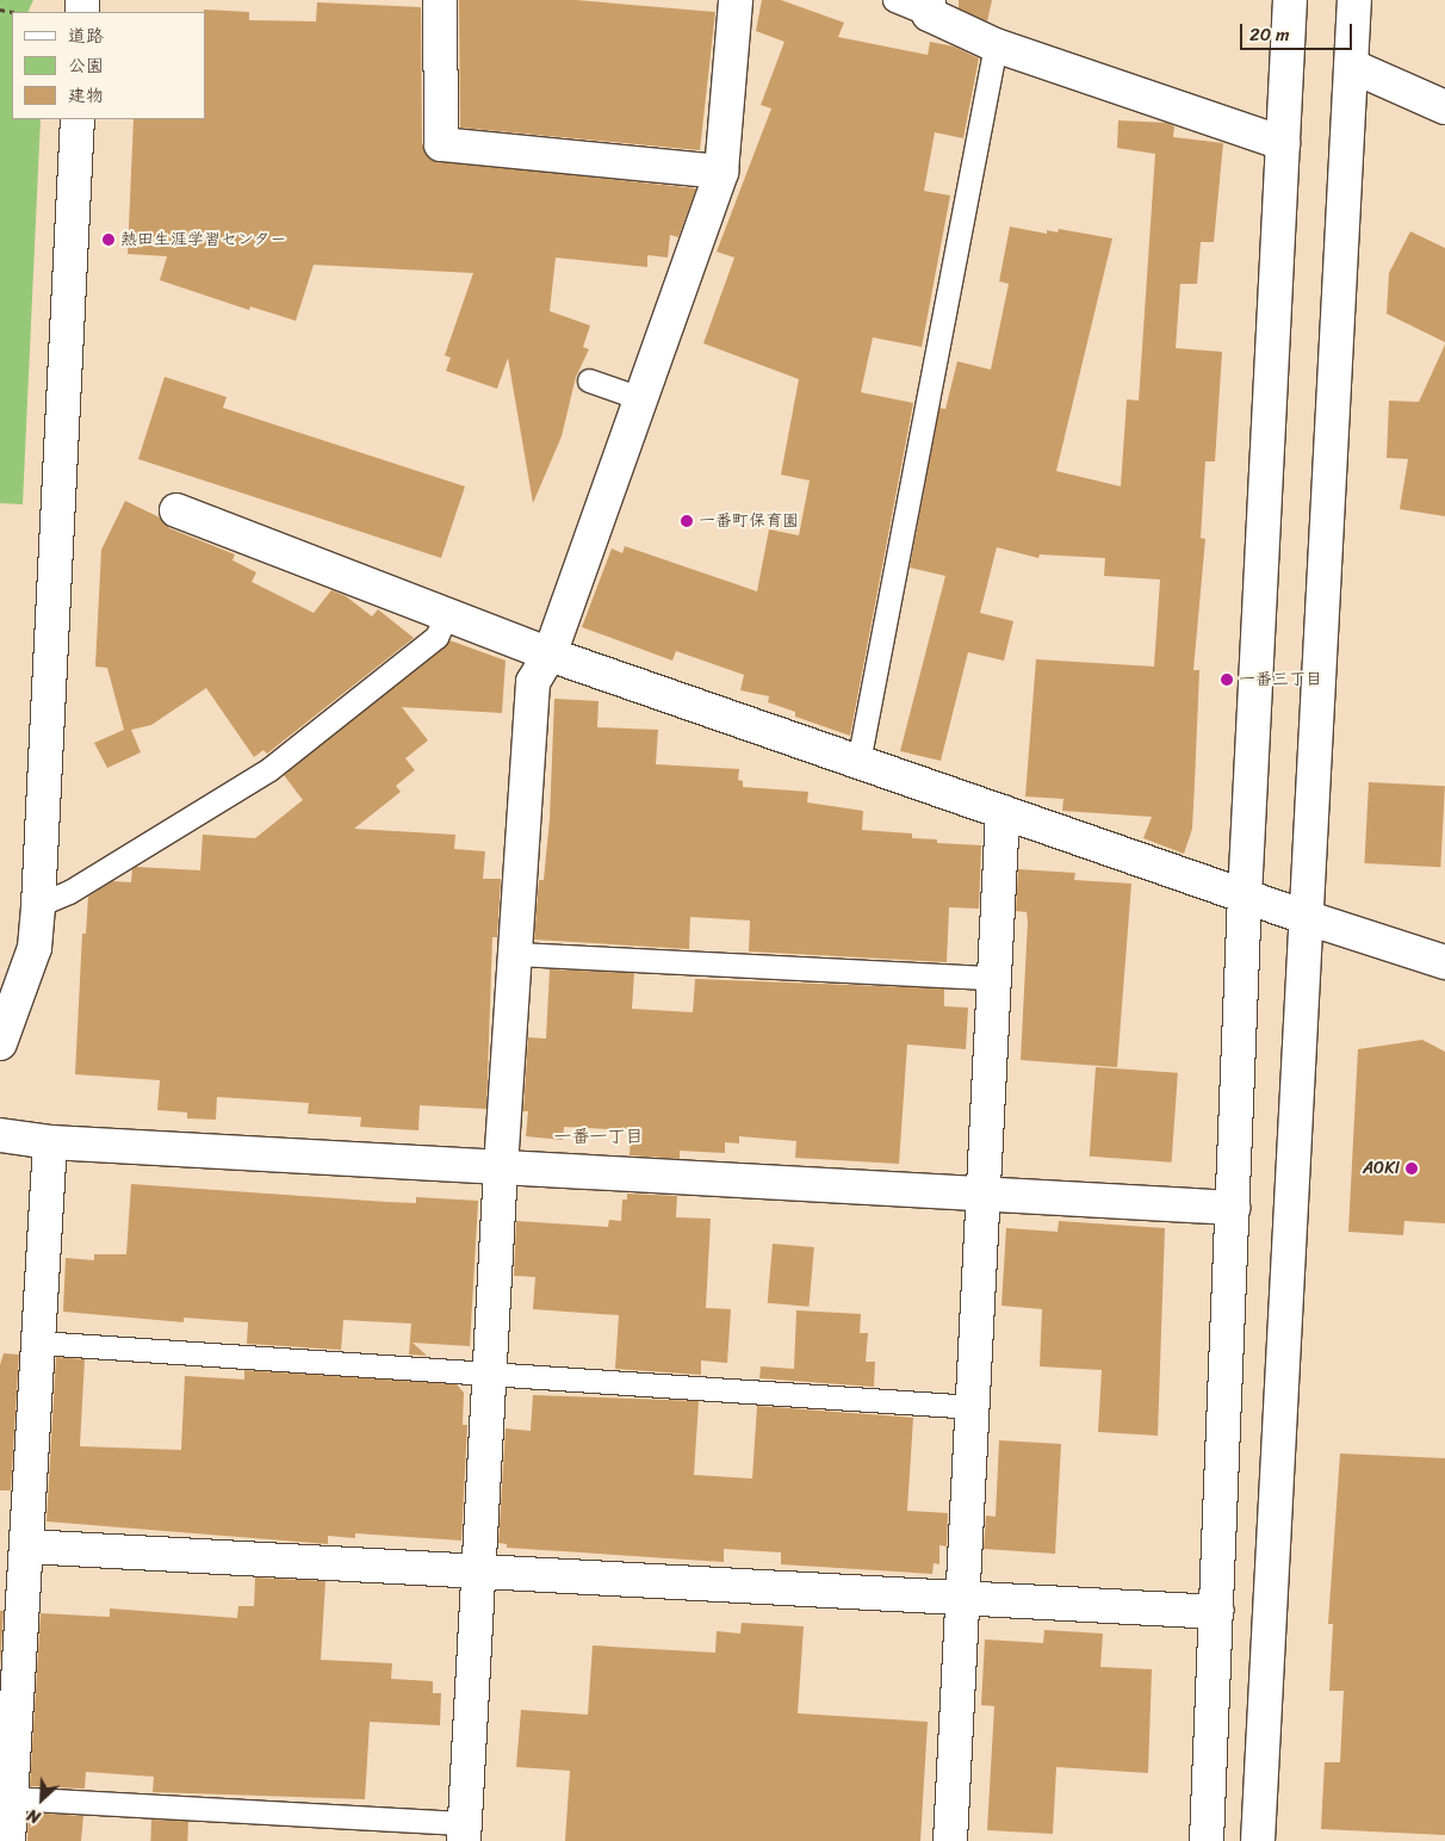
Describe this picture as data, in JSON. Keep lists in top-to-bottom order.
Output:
{
  "districts": ["一番一丁目"],
  "places": [
    "熱田生涯学習センター",
    "一番町保育園",
    "一番三丁目",
    "AOKI"
  ],
  "legend": ["道路", "公園", "建物"],
  "scale_bar": "20 m",
  "north": "bottom left"
}
